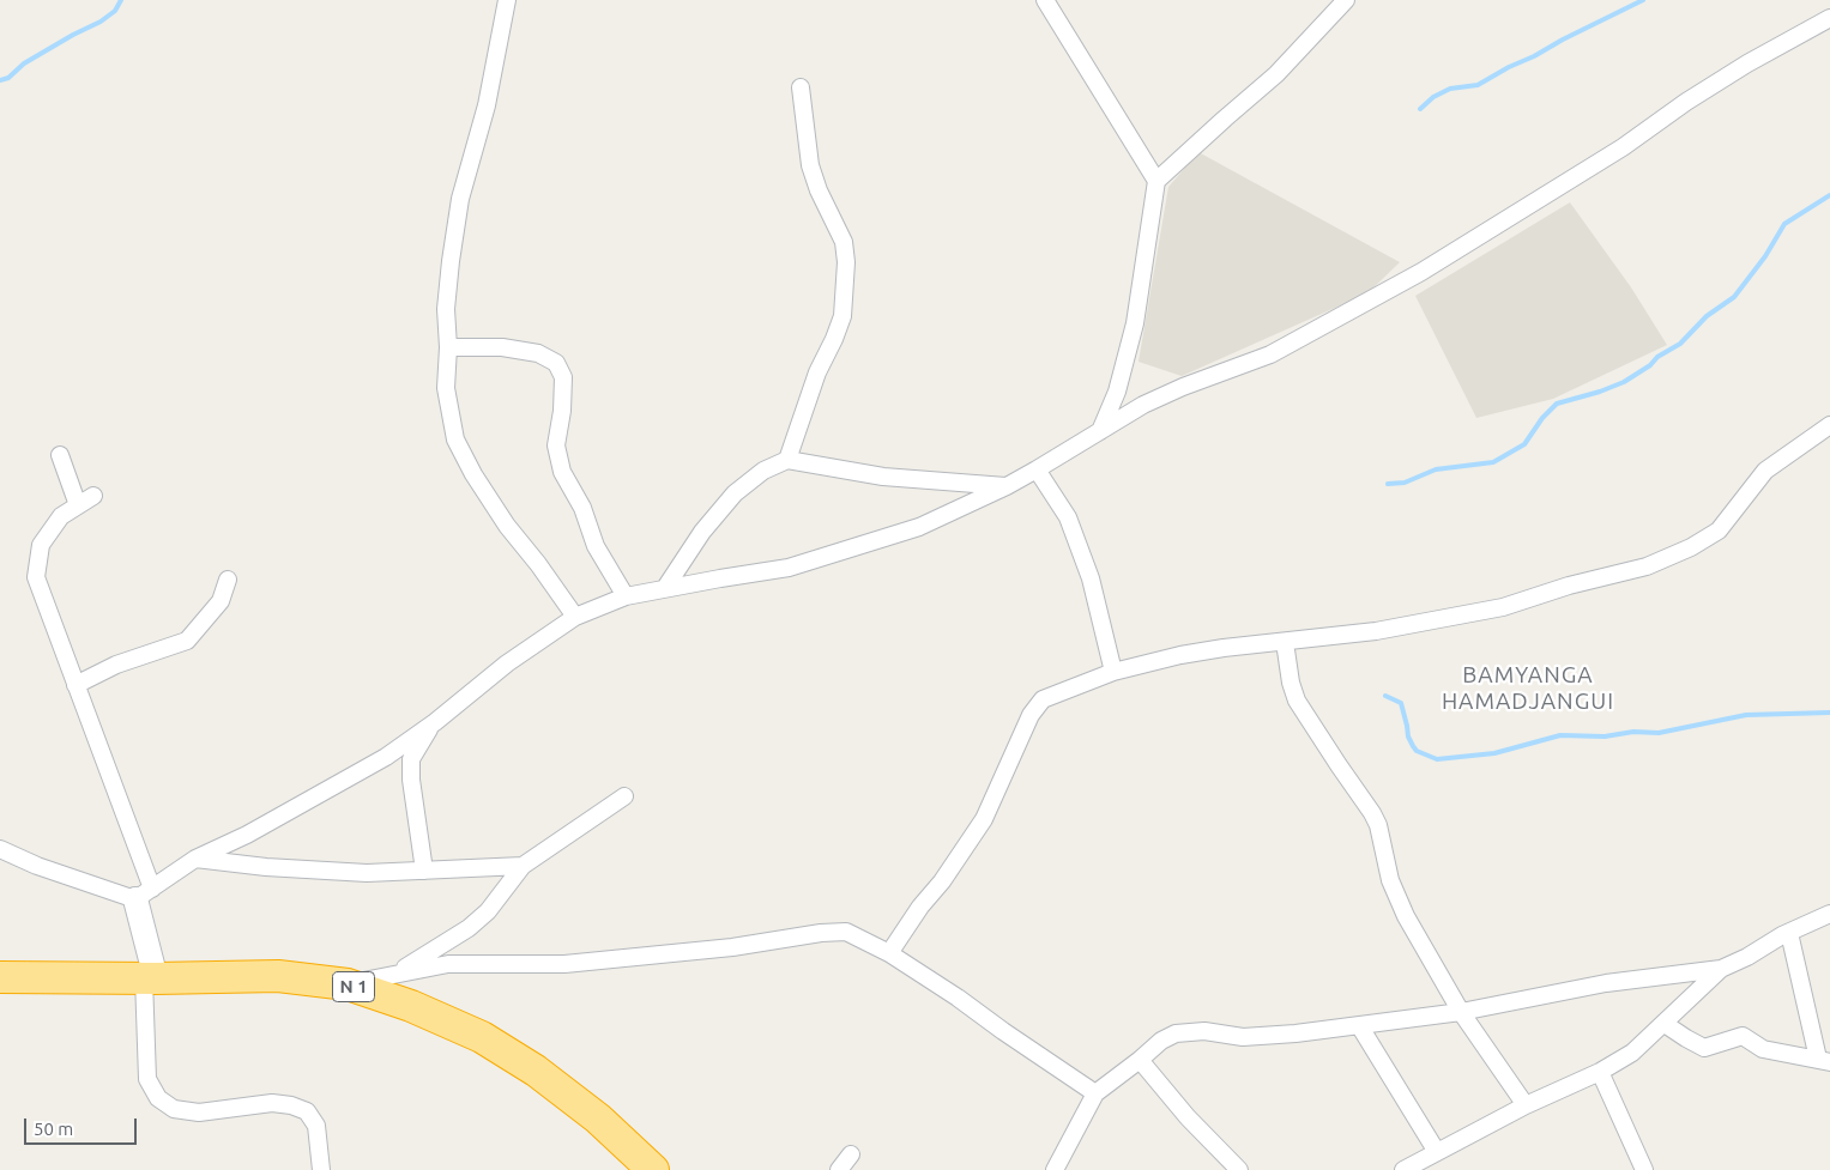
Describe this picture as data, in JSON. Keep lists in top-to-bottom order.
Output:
{
  "streets": {
    "highway": ["N 1"]
  },
  "districts": ["BAMYANGA HAMADJANGUI"],
  "scale_bar": "50 m"
}
